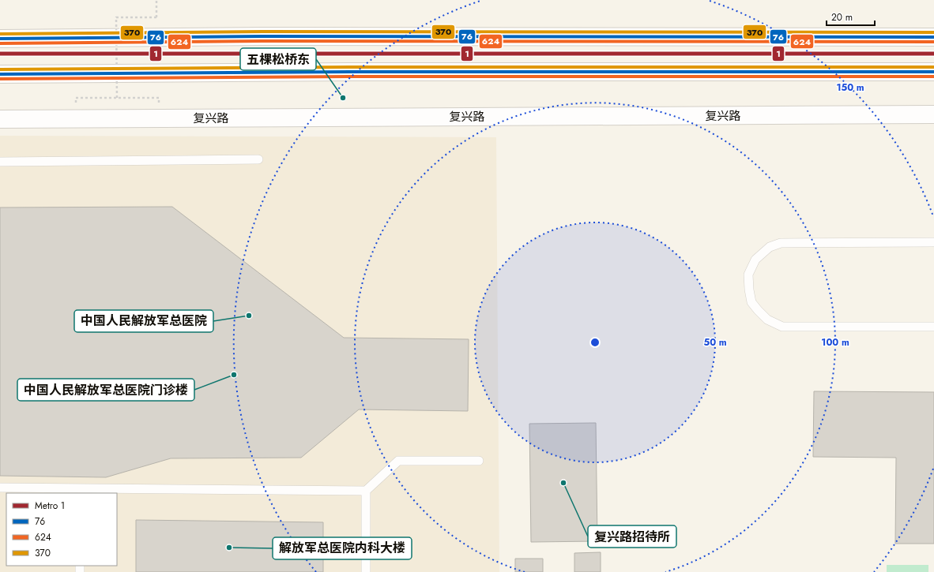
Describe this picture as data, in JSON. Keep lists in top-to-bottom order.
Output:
{
  "streets": {
    "main road": ["复兴路"]
  },
  "places": [
    "五棵松桥东",
    "中国人民解放军总医院",
    "中国人民解放军总医院门诊楼",
    "复兴路招待所",
    "解放军总医院内科大楼"
  ],
  "lines": [
    "transit line 370",
    "transit line 76",
    "transit line 624",
    "metro line 1"
  ],
  "legend": [
    "Metro 1",
    "76",
    "624",
    "370"
  ],
  "scale_bar": "20 m",
  "rings": ["150 m", "50 m", "100 m"]
}
